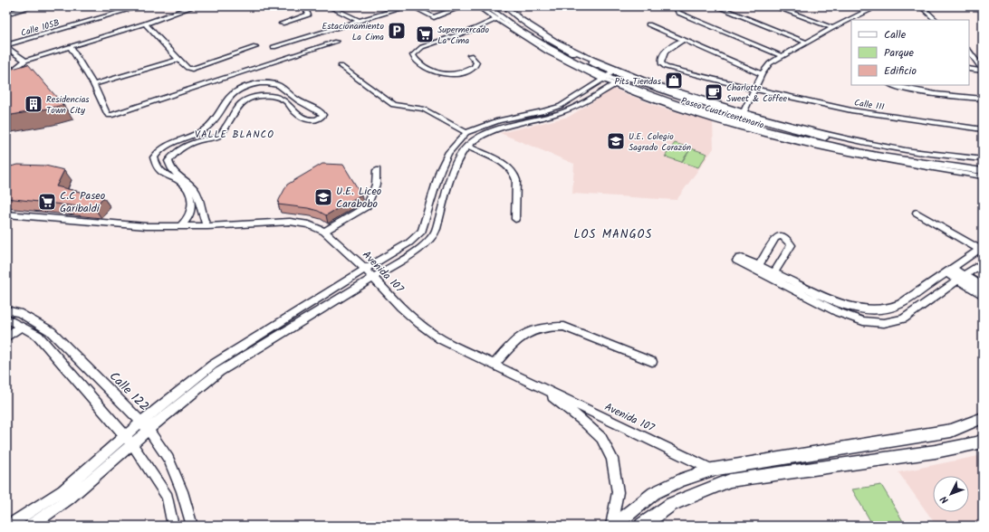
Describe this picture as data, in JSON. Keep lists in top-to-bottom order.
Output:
{
  "streets": {
    "street": [
      "Calle 105B",
      "Calle 111",
      "Paseo Cuatricentenario",
      "Avenida 107",
      "Calle 122"
    ]
  },
  "districts": ["VALLE BLANCO", "LOS MANGOS"],
  "places": {
    "parking": ["Estacionamiento La Cima"],
    "supermarket": ["Supermercado La Cima", "C.C Paseo Garibaldi"],
    "shop": ["Pits Tiendas"],
    "cafe": ["Charlotte Sweet & Coffee"],
    "building": ["Residencias Town City"],
    "school or university": ["U.E. Colegio Sagrado Corazón", "U.E. Liceo Carabobo"]
  },
  "legend": ["Calle", "Parque", "Edificio"],
  "north": "bottom left"
}
